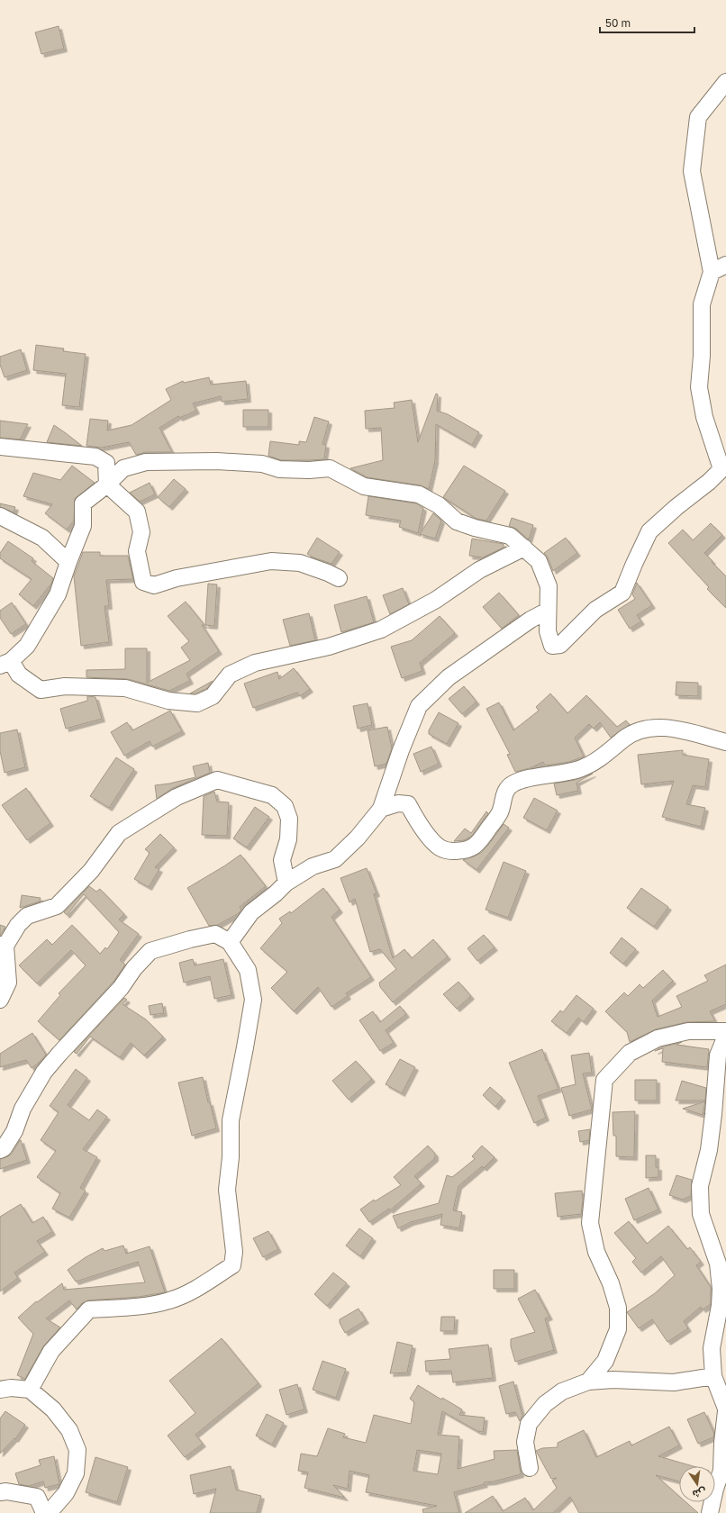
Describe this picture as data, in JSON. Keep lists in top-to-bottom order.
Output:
{
  "scale_bar": "50 m",
  "north": "bottom"
}
